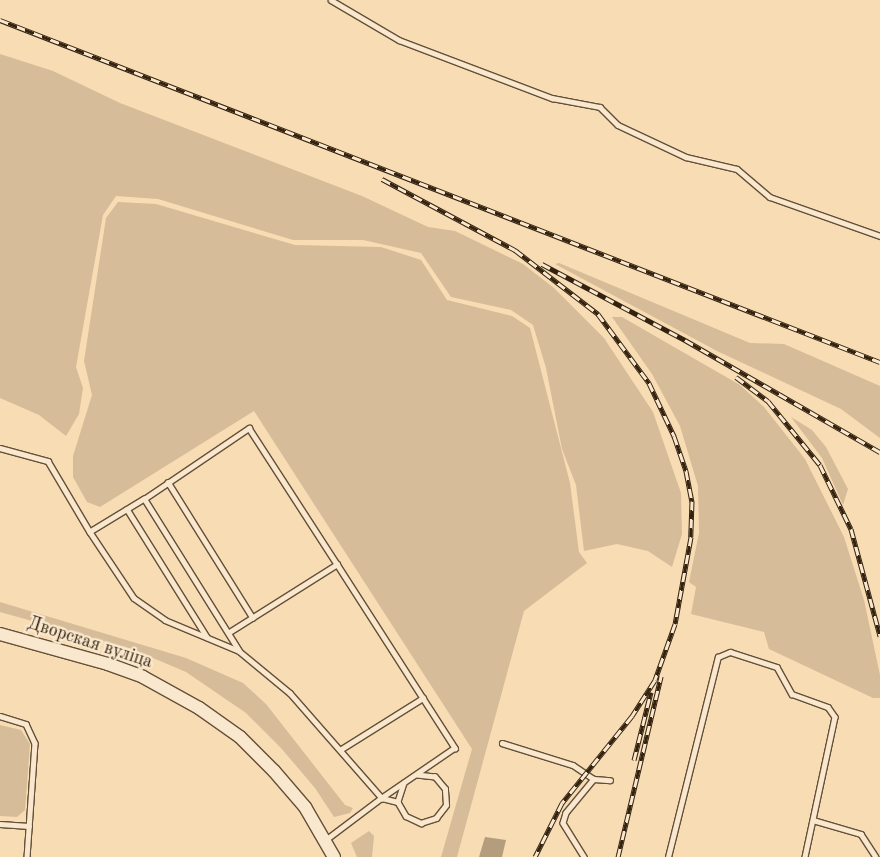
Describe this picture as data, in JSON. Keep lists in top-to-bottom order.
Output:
{
  "streets": {
    "street": ["Дворская вуліца"]
  }
}
